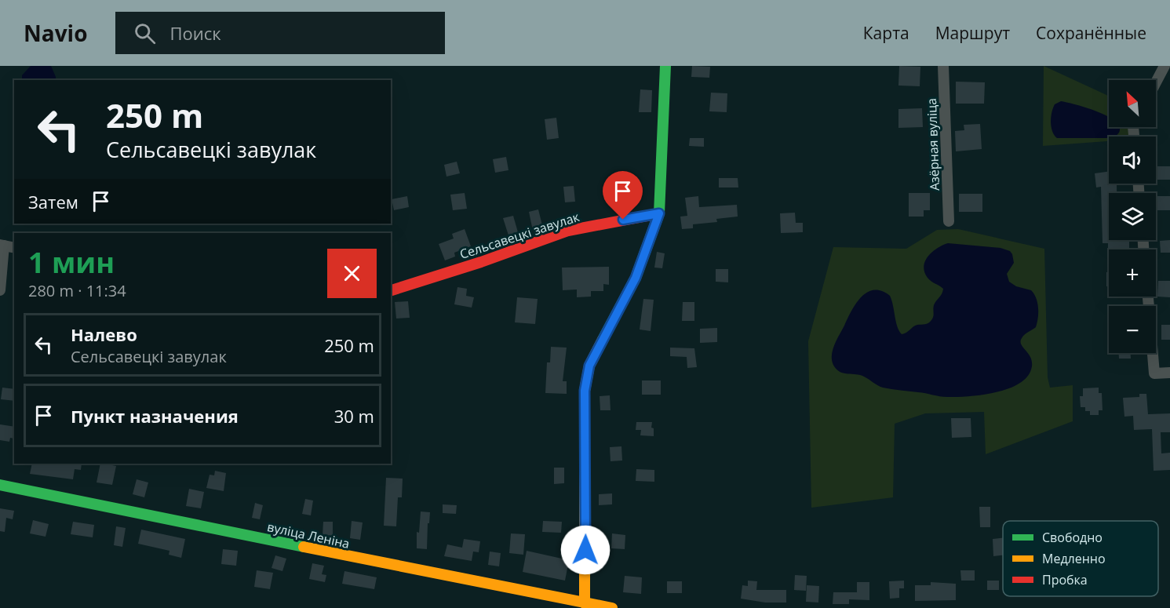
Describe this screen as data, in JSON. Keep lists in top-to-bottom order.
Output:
{
  "streets": {
    "street": ["Азёрная вуліца", "Сельсавецкі завулак", "вуліца Леніна"]
  },
  "legend": ["Свободно", "Медленно", "Пробка"],
  "north": "top left",
  "page": {
    "header": "Navio",
    "search": "Поиск",
    "nav": ["Карта", "Маршрут", "Сохранённые"],
    "map_buttons": ["+", "−"],
    "turn": ["250 m", "Сельсавецкі завулак"],
    "then": "Затем",
    "heading": ["1 мин", "280 m · 11:34"],
    "list": [
      {
        "name": "Налево",
        "note": "Сельсавецкі завулак",
        "value": "250 m"
      },
      {
        "name": "Пункт назначения",
        "value": "30 m"
      }
    ]
  }
}
